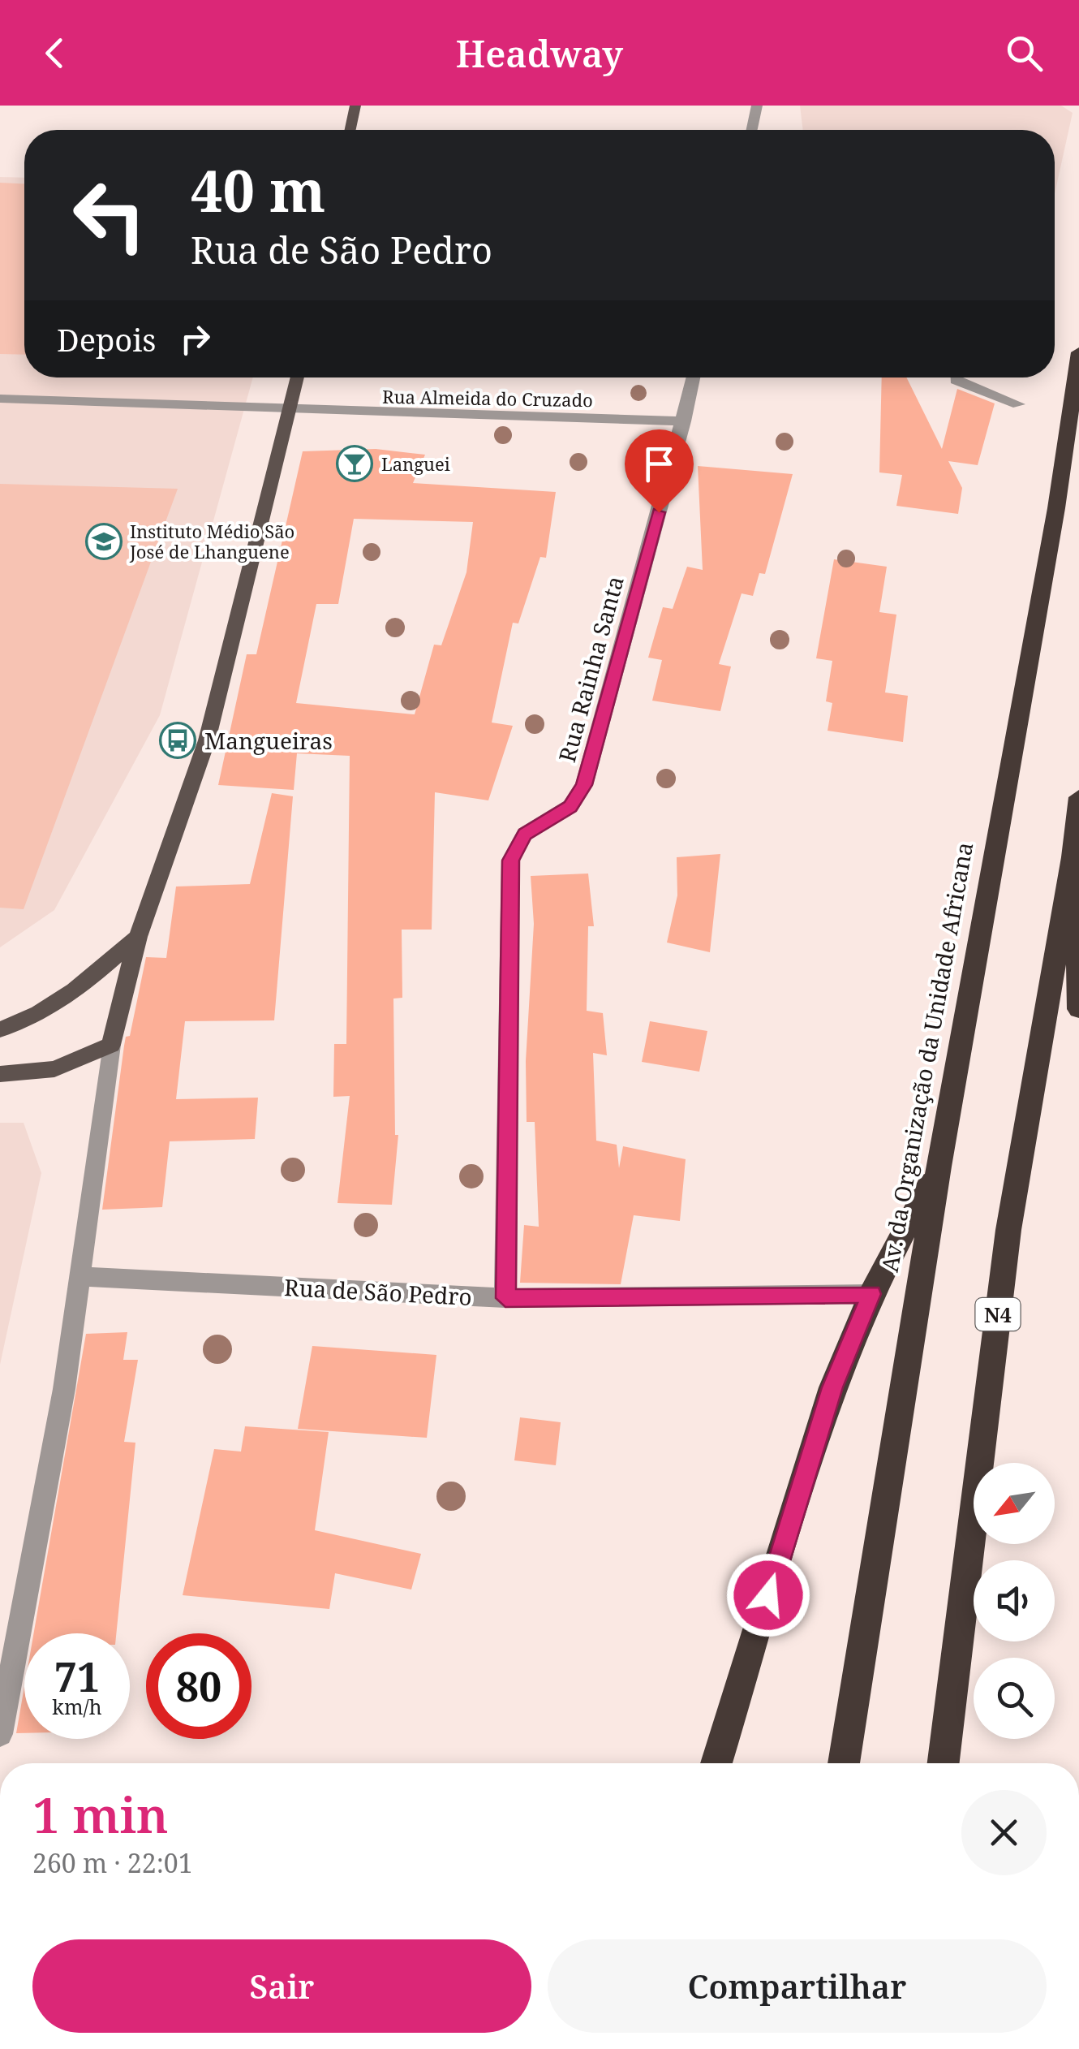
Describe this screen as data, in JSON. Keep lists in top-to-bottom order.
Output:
{
  "streets": {
    "highway": ["Av. da Organização da Unidade Africana", "N4"],
    "street": ["Rua Almeida do Cruzado", "Rua Rainha Santa", "Rua de São Pedro"]
  },
  "crossings": [
    ["Rua Almeida do Cruzado", "Rua Rainha Santa"],
    ["Rua Rainha Santa", "Rua de São Pedro"]
  ],
  "places": {
    "bar": ["Languei"],
    "school or university": ["Instituto Médio São José de Lhanguene"],
    "bus stop": ["Mangueiras"]
  },
  "north": "bottom left",
  "page": {
    "header": "Headway",
    "turn": ["40 m", "Rua de São Pedro"],
    "then": "Depois",
    "speed": "71 km/h",
    "limit": "80",
    "heading": ["1 min", "260 m · 22:01"],
    "buttons": ["Sair", "Compartilhar"]
  }
}
